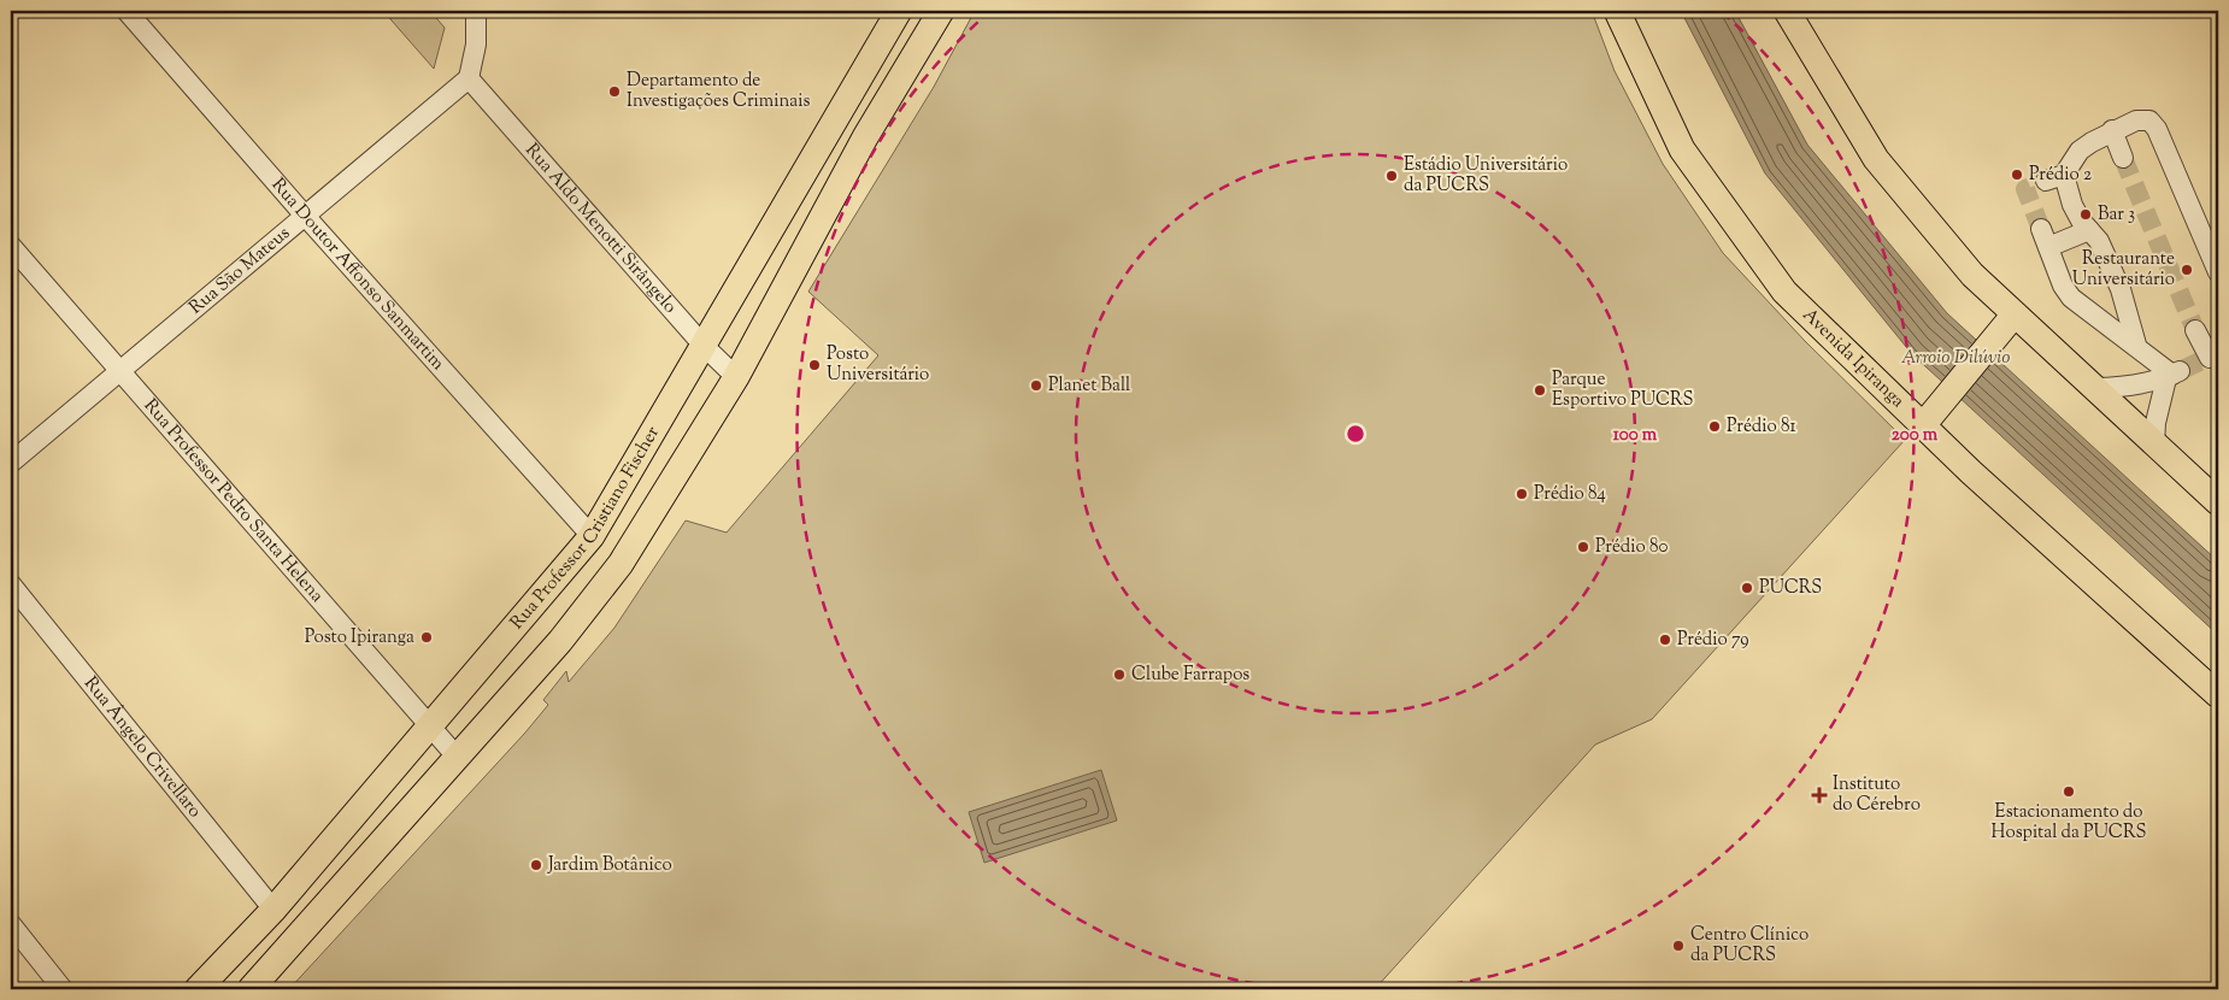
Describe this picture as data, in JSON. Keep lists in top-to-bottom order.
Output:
{
  "streets": {
    "main road": ["Avenida Ipiranga", "Rua Professor Cristiano Fischer"],
    "street": [
      "Rua Aldo Menotti Sirângelo",
      "Rua São Mateus",
      "Rua Doutor Affonso Sanmartim",
      "Rua Professor Pedro Santa Helena",
      "Rua Ângelo Crivellaro"
    ]
  },
  "crossings": [
    ["Rua Aldo Menotti Sirângelo", "Rua São Mateus"],
    ["Rua Aldo Menotti Sirângelo", "Rua Professor Cristiano Fischer"],
    ["Rua São Mateus", "Rua Doutor Affonso Sanmartim"],
    ["Rua São Mateus", "Rua Professor Pedro Santa Helena"],
    ["Rua Doutor Affonso Sanmartim", "Rua Professor Cristiano Fischer"],
    ["Rua Professor Pedro Santa Helena", "Rua Professor Cristiano Fischer"],
    ["Rua Professor Cristiano Fischer", "Rua Ângelo Crivellaro"]
  ],
  "water": ["Arroio Dilúvio"],
  "places": {
    "other": [
      "Departamento de Investigações Criminais",
      "Prédio 2",
      "Estádio Universitário da PUCRS",
      "Bar 3",
      "Restaurante Universitário",
      "Posto Universitário",
      "Planet Ball",
      "Parque Esportivo PUCRS",
      "Prédio 81",
      "Prédio 84",
      "Prédio 80",
      "PUCRS",
      "Posto Ipiranga",
      "Prédio 79",
      "Clube Farrapos",
      "Estacionamento do Hospital da PUCRS",
      "Jardim Botânico",
      "Centro Clínico da PUCRS"
    ],
    "health": ["Instituto do Cérebro"]
  },
  "rings": ["100 m", "200 m"]
}
